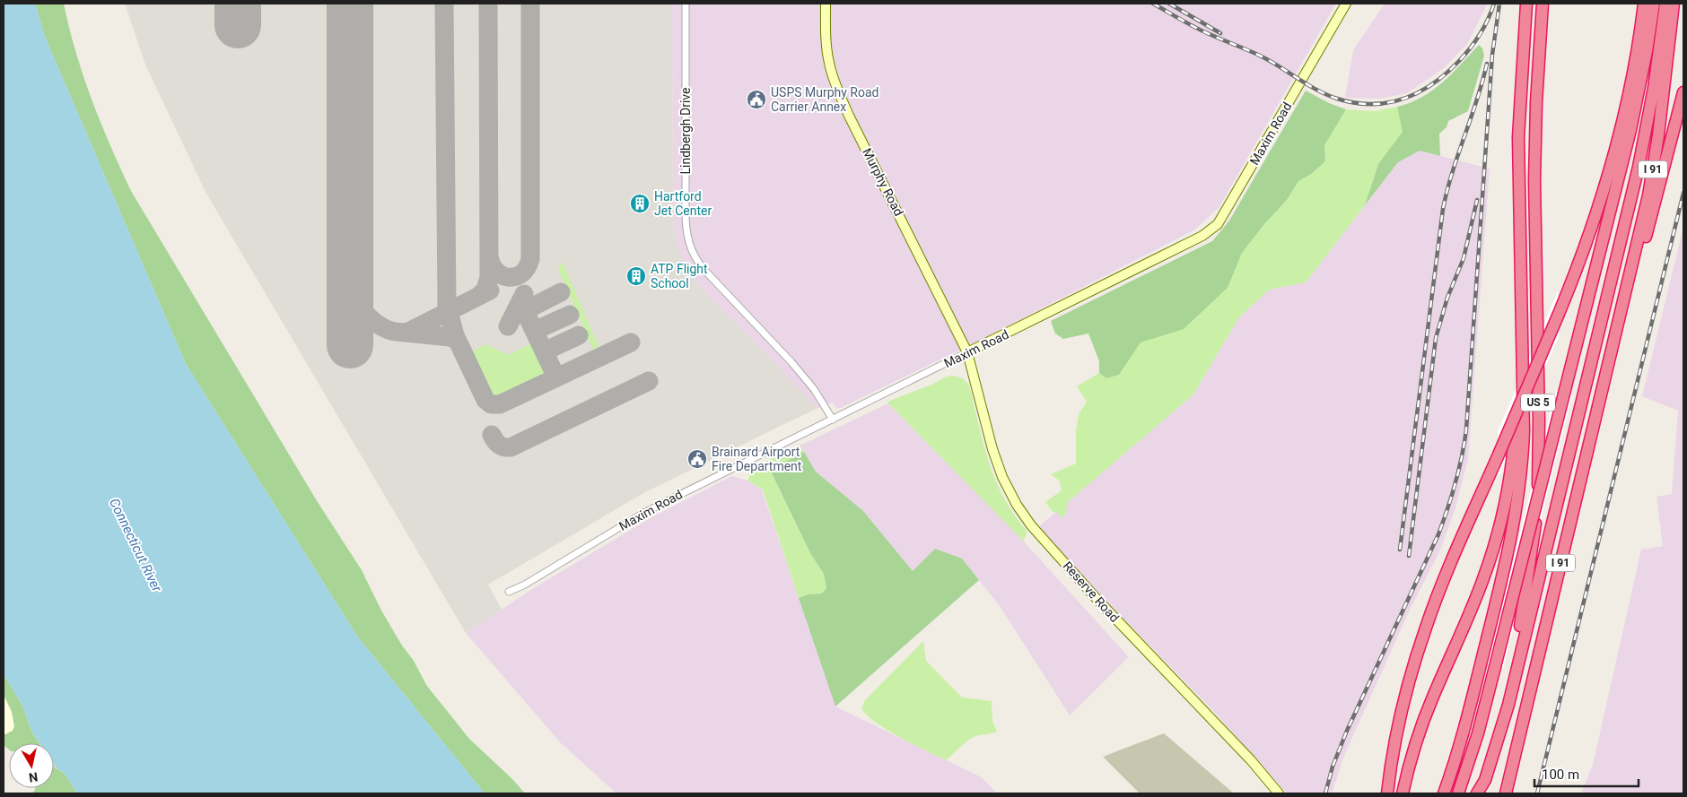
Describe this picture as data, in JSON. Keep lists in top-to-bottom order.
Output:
{
  "streets": {
    "highway": ["I 91", "US 5"],
    "street": [
      "Lindbergh Drive",
      "Maxim Road",
      "Murphy Road",
      "Reserve Road"
    ]
  },
  "crossings": [
    ["Lindbergh Drive", "Maxim Road"],
    ["Maxim Road", "Murphy Road"],
    ["Maxim Road", "Reserve Road"],
    ["Murphy Road", "Reserve Road"]
  ],
  "water": ["Connecticut River"],
  "places": {
    "public building": ["USPS Murphy Road Carrier Annex", "Brainard Airport Fire Department"],
    "building": ["Hartford Jet Center", "ATP Flight School"]
  },
  "scale_bar": "100 m",
  "north": "bottom"
}
